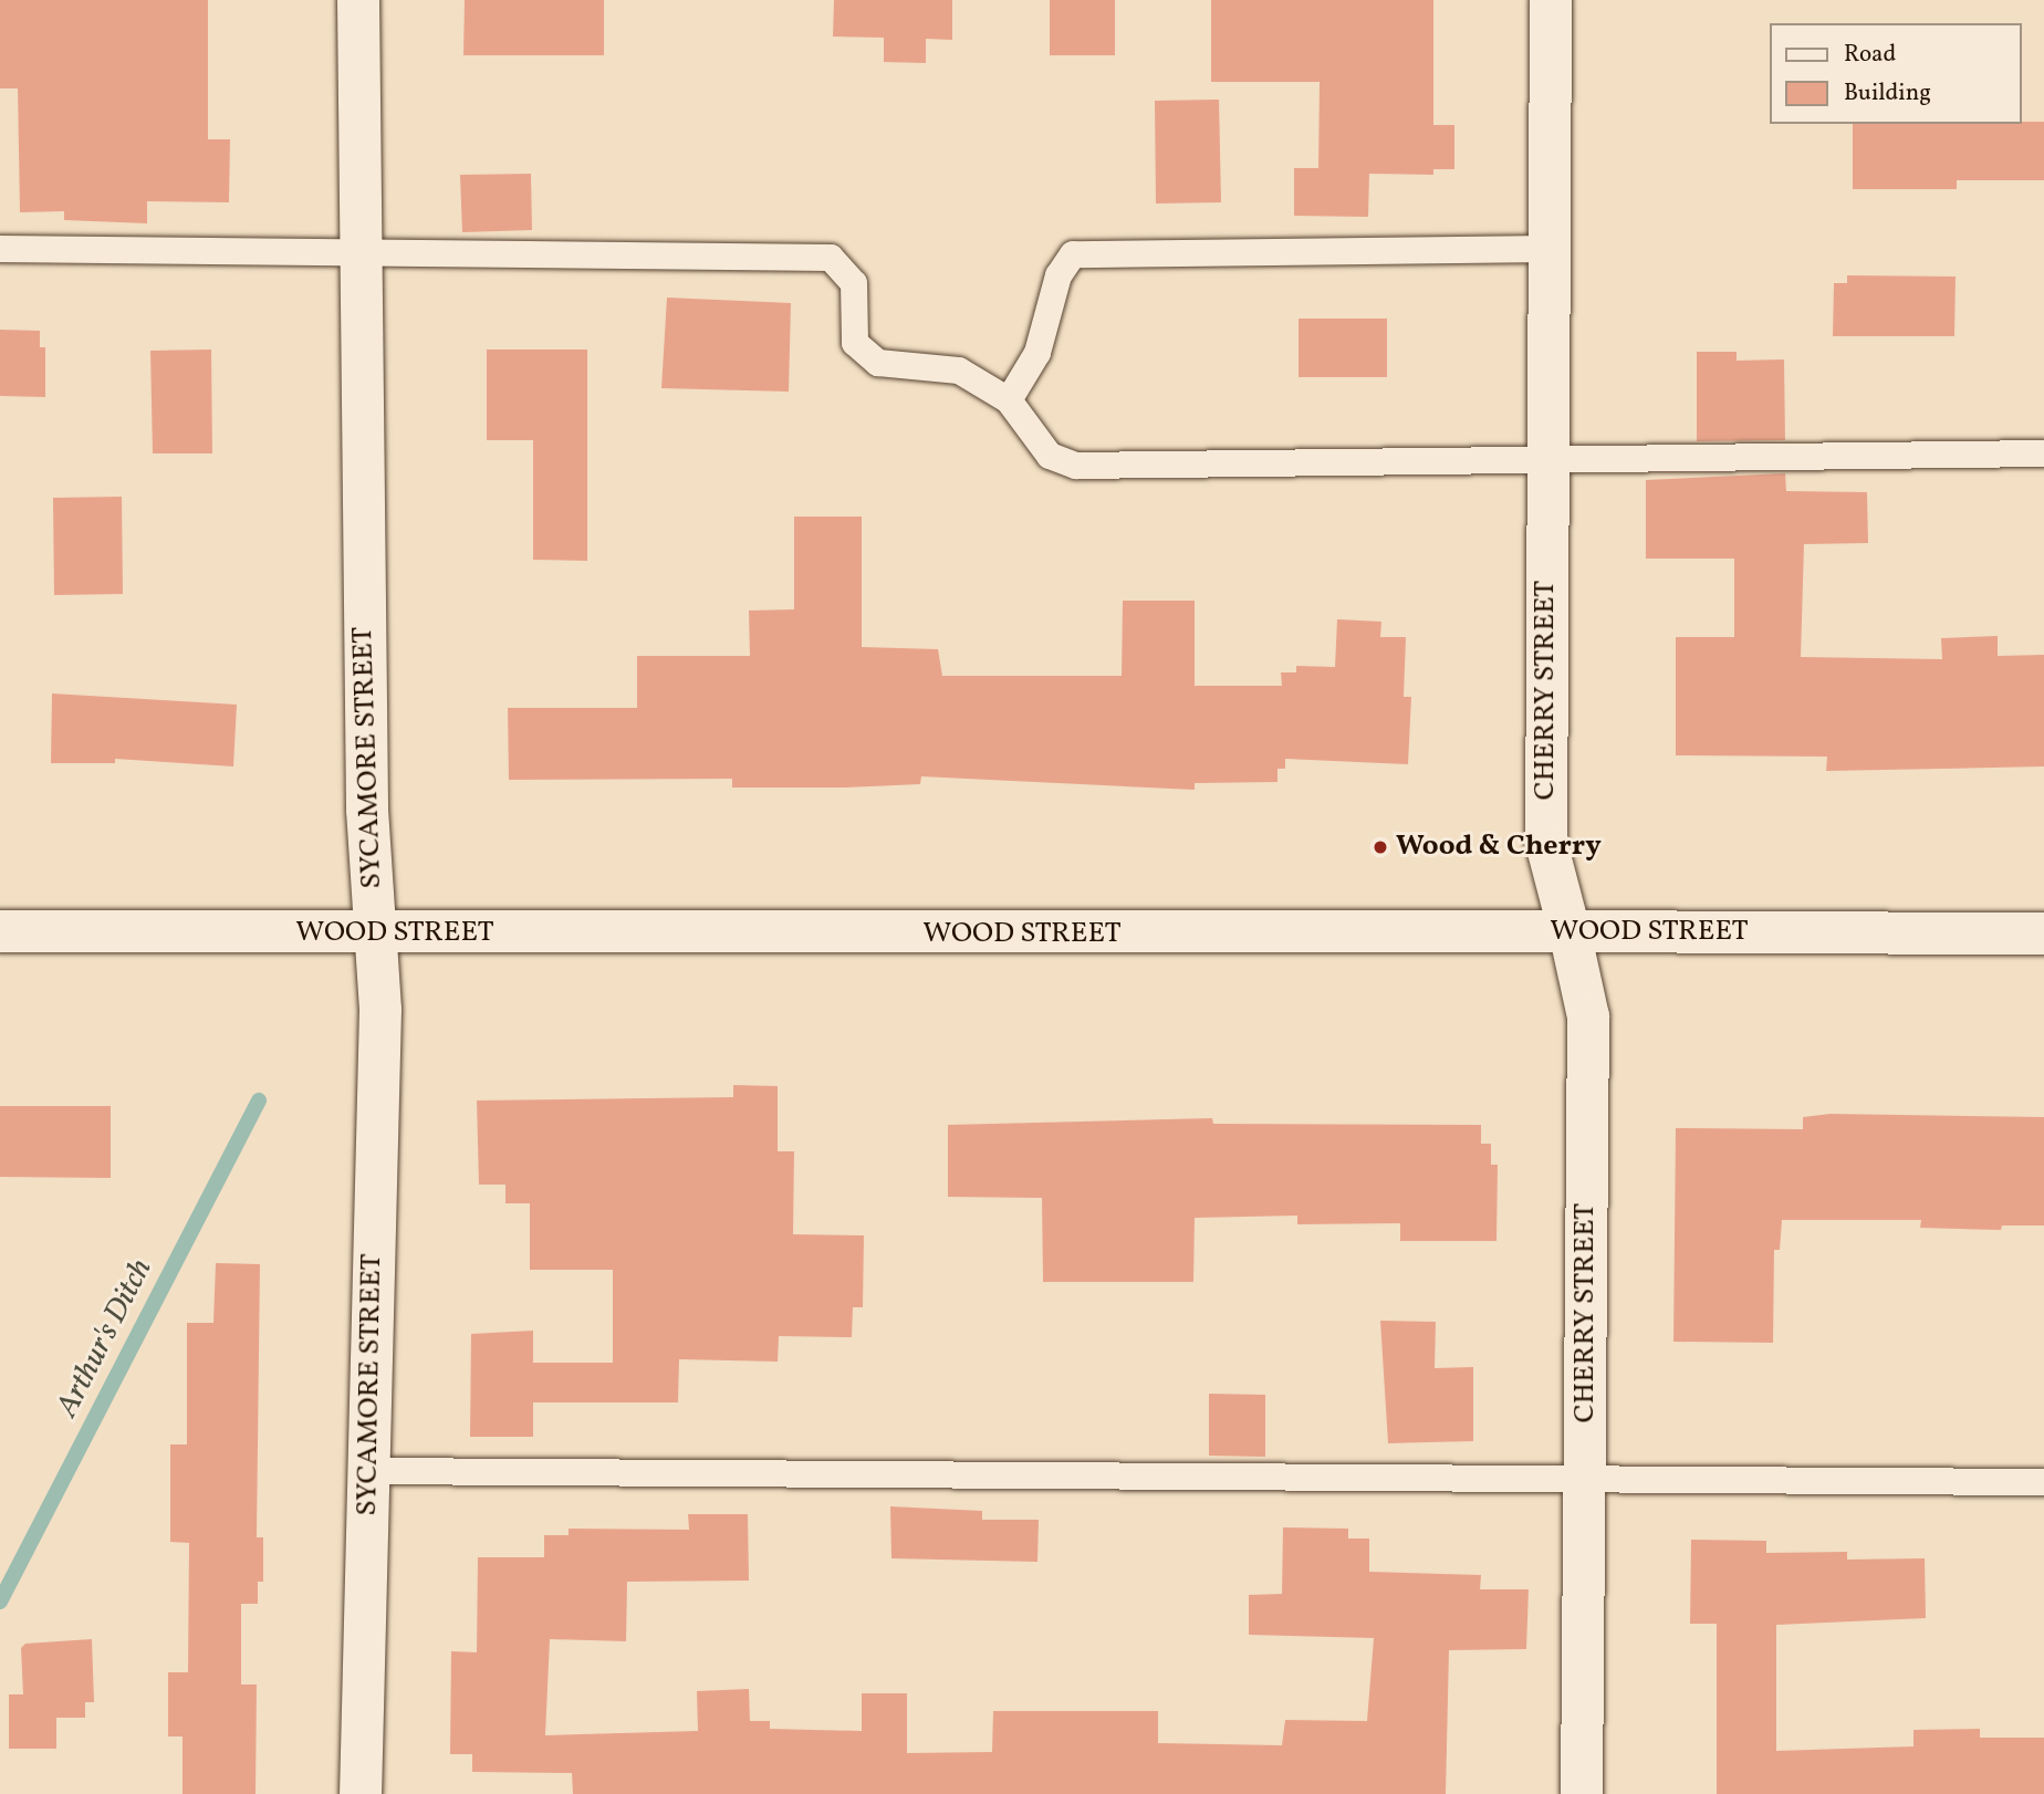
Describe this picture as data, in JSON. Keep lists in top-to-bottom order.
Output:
{
  "streets": {
    "street": ["CHERRY STREET", "SYCAMORE STREET", "WOOD STREET"]
  },
  "crossings": [
    ["CHERRY STREET", "WOOD STREET"],
    ["SYCAMORE STREET", "WOOD STREET"]
  ],
  "water": ["Arthur's Ditch"],
  "places": ["Wood & Cherry"],
  "legend": ["Road", "Building"]
}
